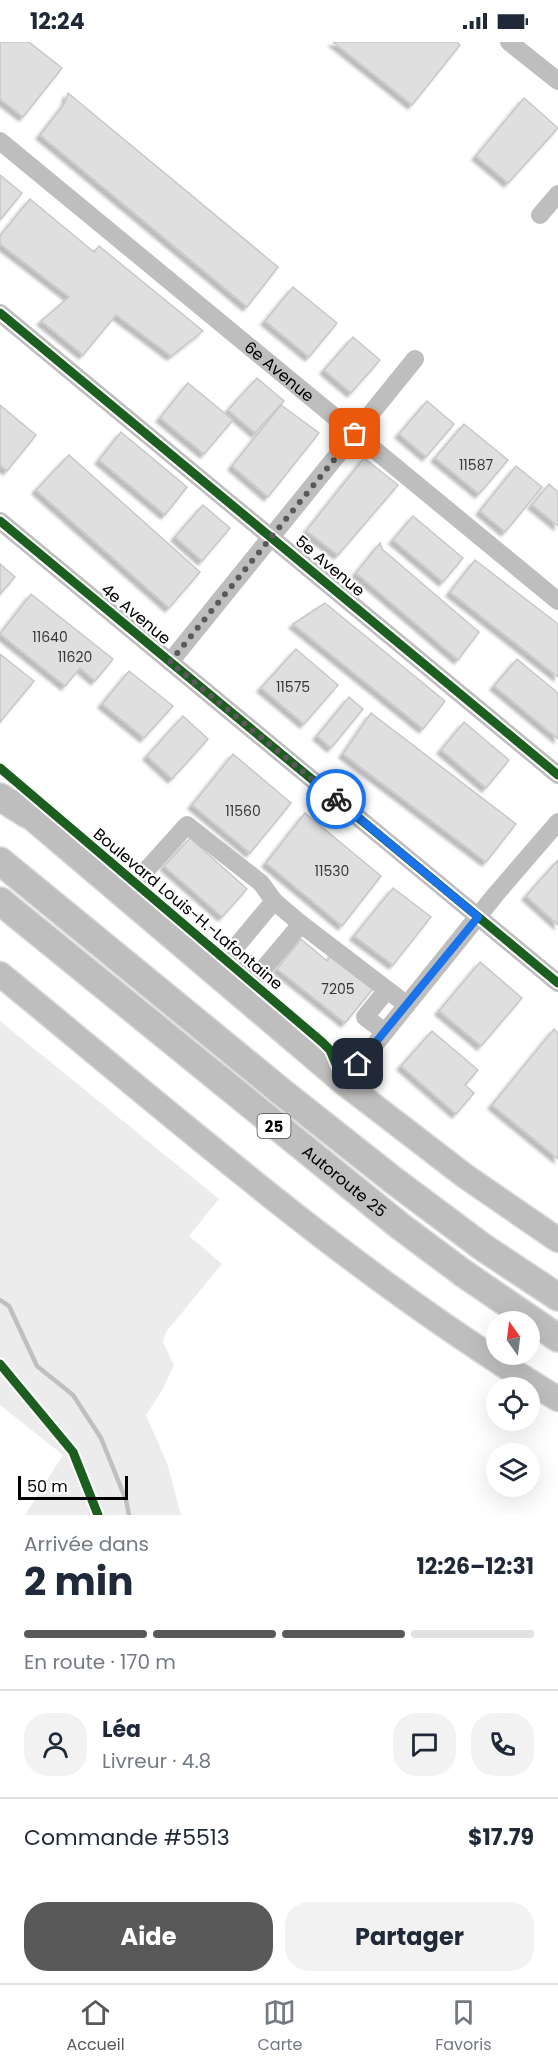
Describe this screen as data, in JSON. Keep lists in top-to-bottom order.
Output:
{
  "streets": {
    "highway": ["25", "Autoroute 25"],
    "main road": ["Boulevard Louis-H.-Lafontaine"],
    "street": ["6e Avenue", "5e Avenue", "4e Avenue"]
  },
  "house_numbers": [
    "11587",
    "11640",
    "11620",
    "11575",
    "11560",
    "11530",
    "7205"
  ],
  "scale_bar": "50 m",
  "north": "top",
  "page": {
    "status": "12:24",
    "scale": "50 m",
    "heading": ["2 min", "Arrivée dans", "12:26–12:31"],
    "panel": [
      "Léa",
      "Livreur · 4.8",
      "Commande #5513",
      "$17.79"
    ],
    "bar": "En route · 170 m",
    "buttons": ["Aide", "Partager"],
    "tabs": ["Accueil", "Carte", "Favoris"]
  }
}
